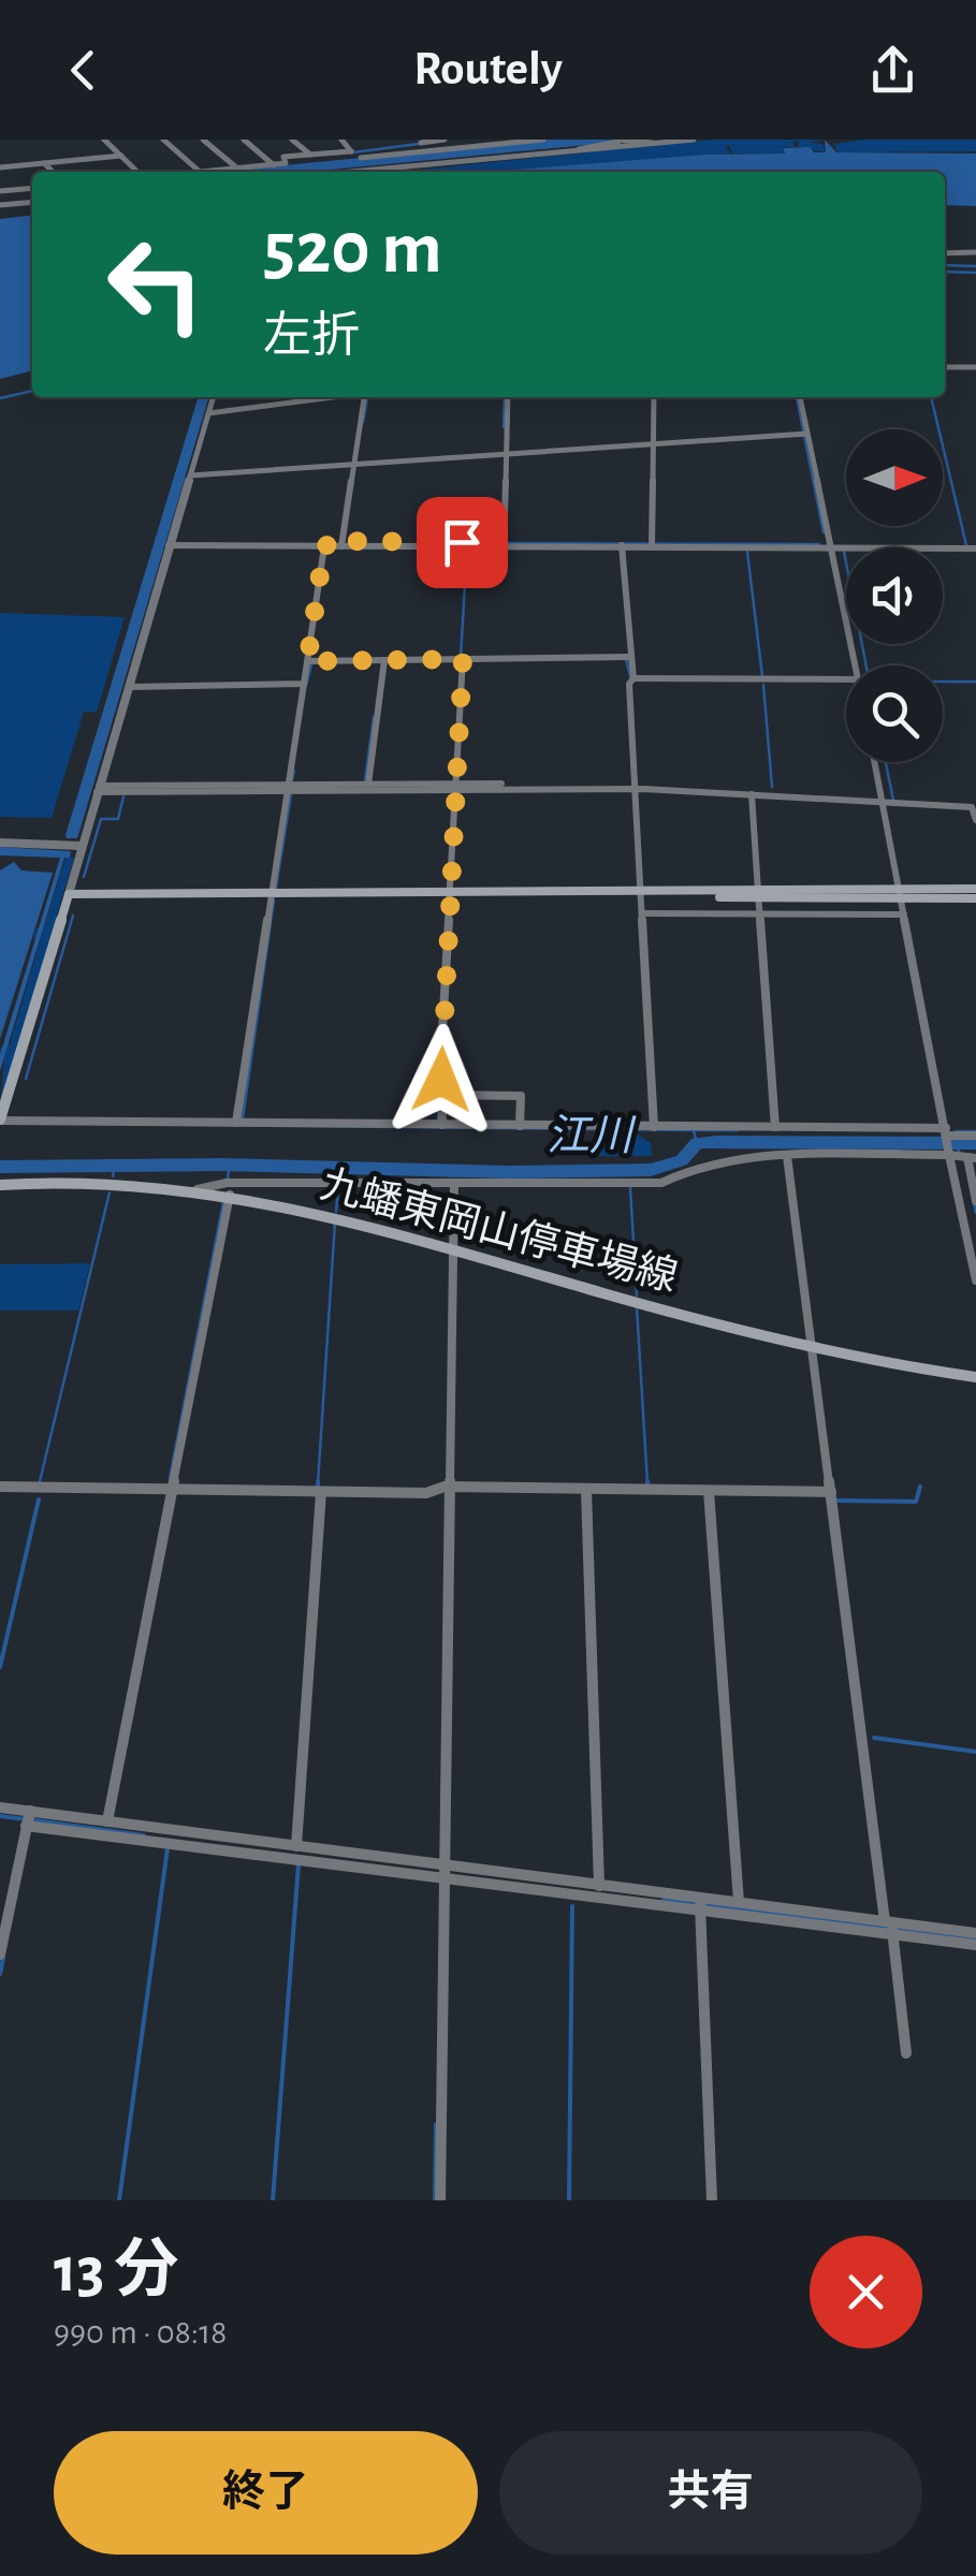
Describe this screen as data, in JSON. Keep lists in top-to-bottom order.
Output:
{
  "streets": {
    "main road": ["九蟠東岡山停車場線"]
  },
  "water": ["江川"],
  "north": "right",
  "page": {
    "header": "Routely",
    "turn": ["520 m", "左折"],
    "heading": ["13 分", "990 m · 08:18"],
    "buttons": ["終了", "共有"]
  }
}
